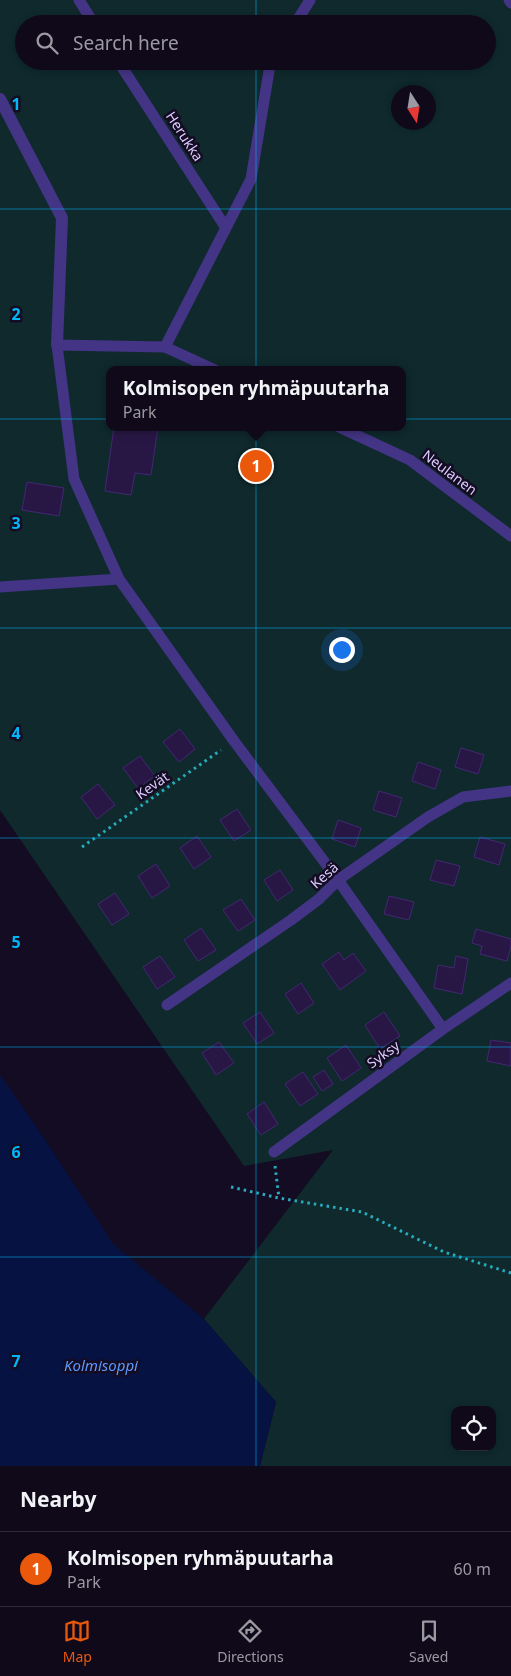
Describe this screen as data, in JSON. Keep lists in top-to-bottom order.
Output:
{
  "streets": {
    "lane": [
      "Herukka",
      "Neulanen",
      "Kesä",
      "Syksy"
    ],
    "path": ["Kevät"]
  },
  "water": ["Kolmisoppi"],
  "north": "bottom",
  "page": {
    "search": "Search here",
    "popup": ["Kolmisopen ryhmäpuutarha", "Park"],
    "pins": "1",
    "heading": "Nearby",
    "list": [
      {
        "mark": "1",
        "name": "Kolmisopen ryhmäpuutarha",
        "note": "Park",
        "value": "60 m"
      }
    ],
    "nav": ["Map", "Directions", "Saved"]
  },
  "grid": {
    "rows": [
      "1",
      "2",
      "3",
      "4",
      "5",
      "6",
      "7"
    ]
  }
}
